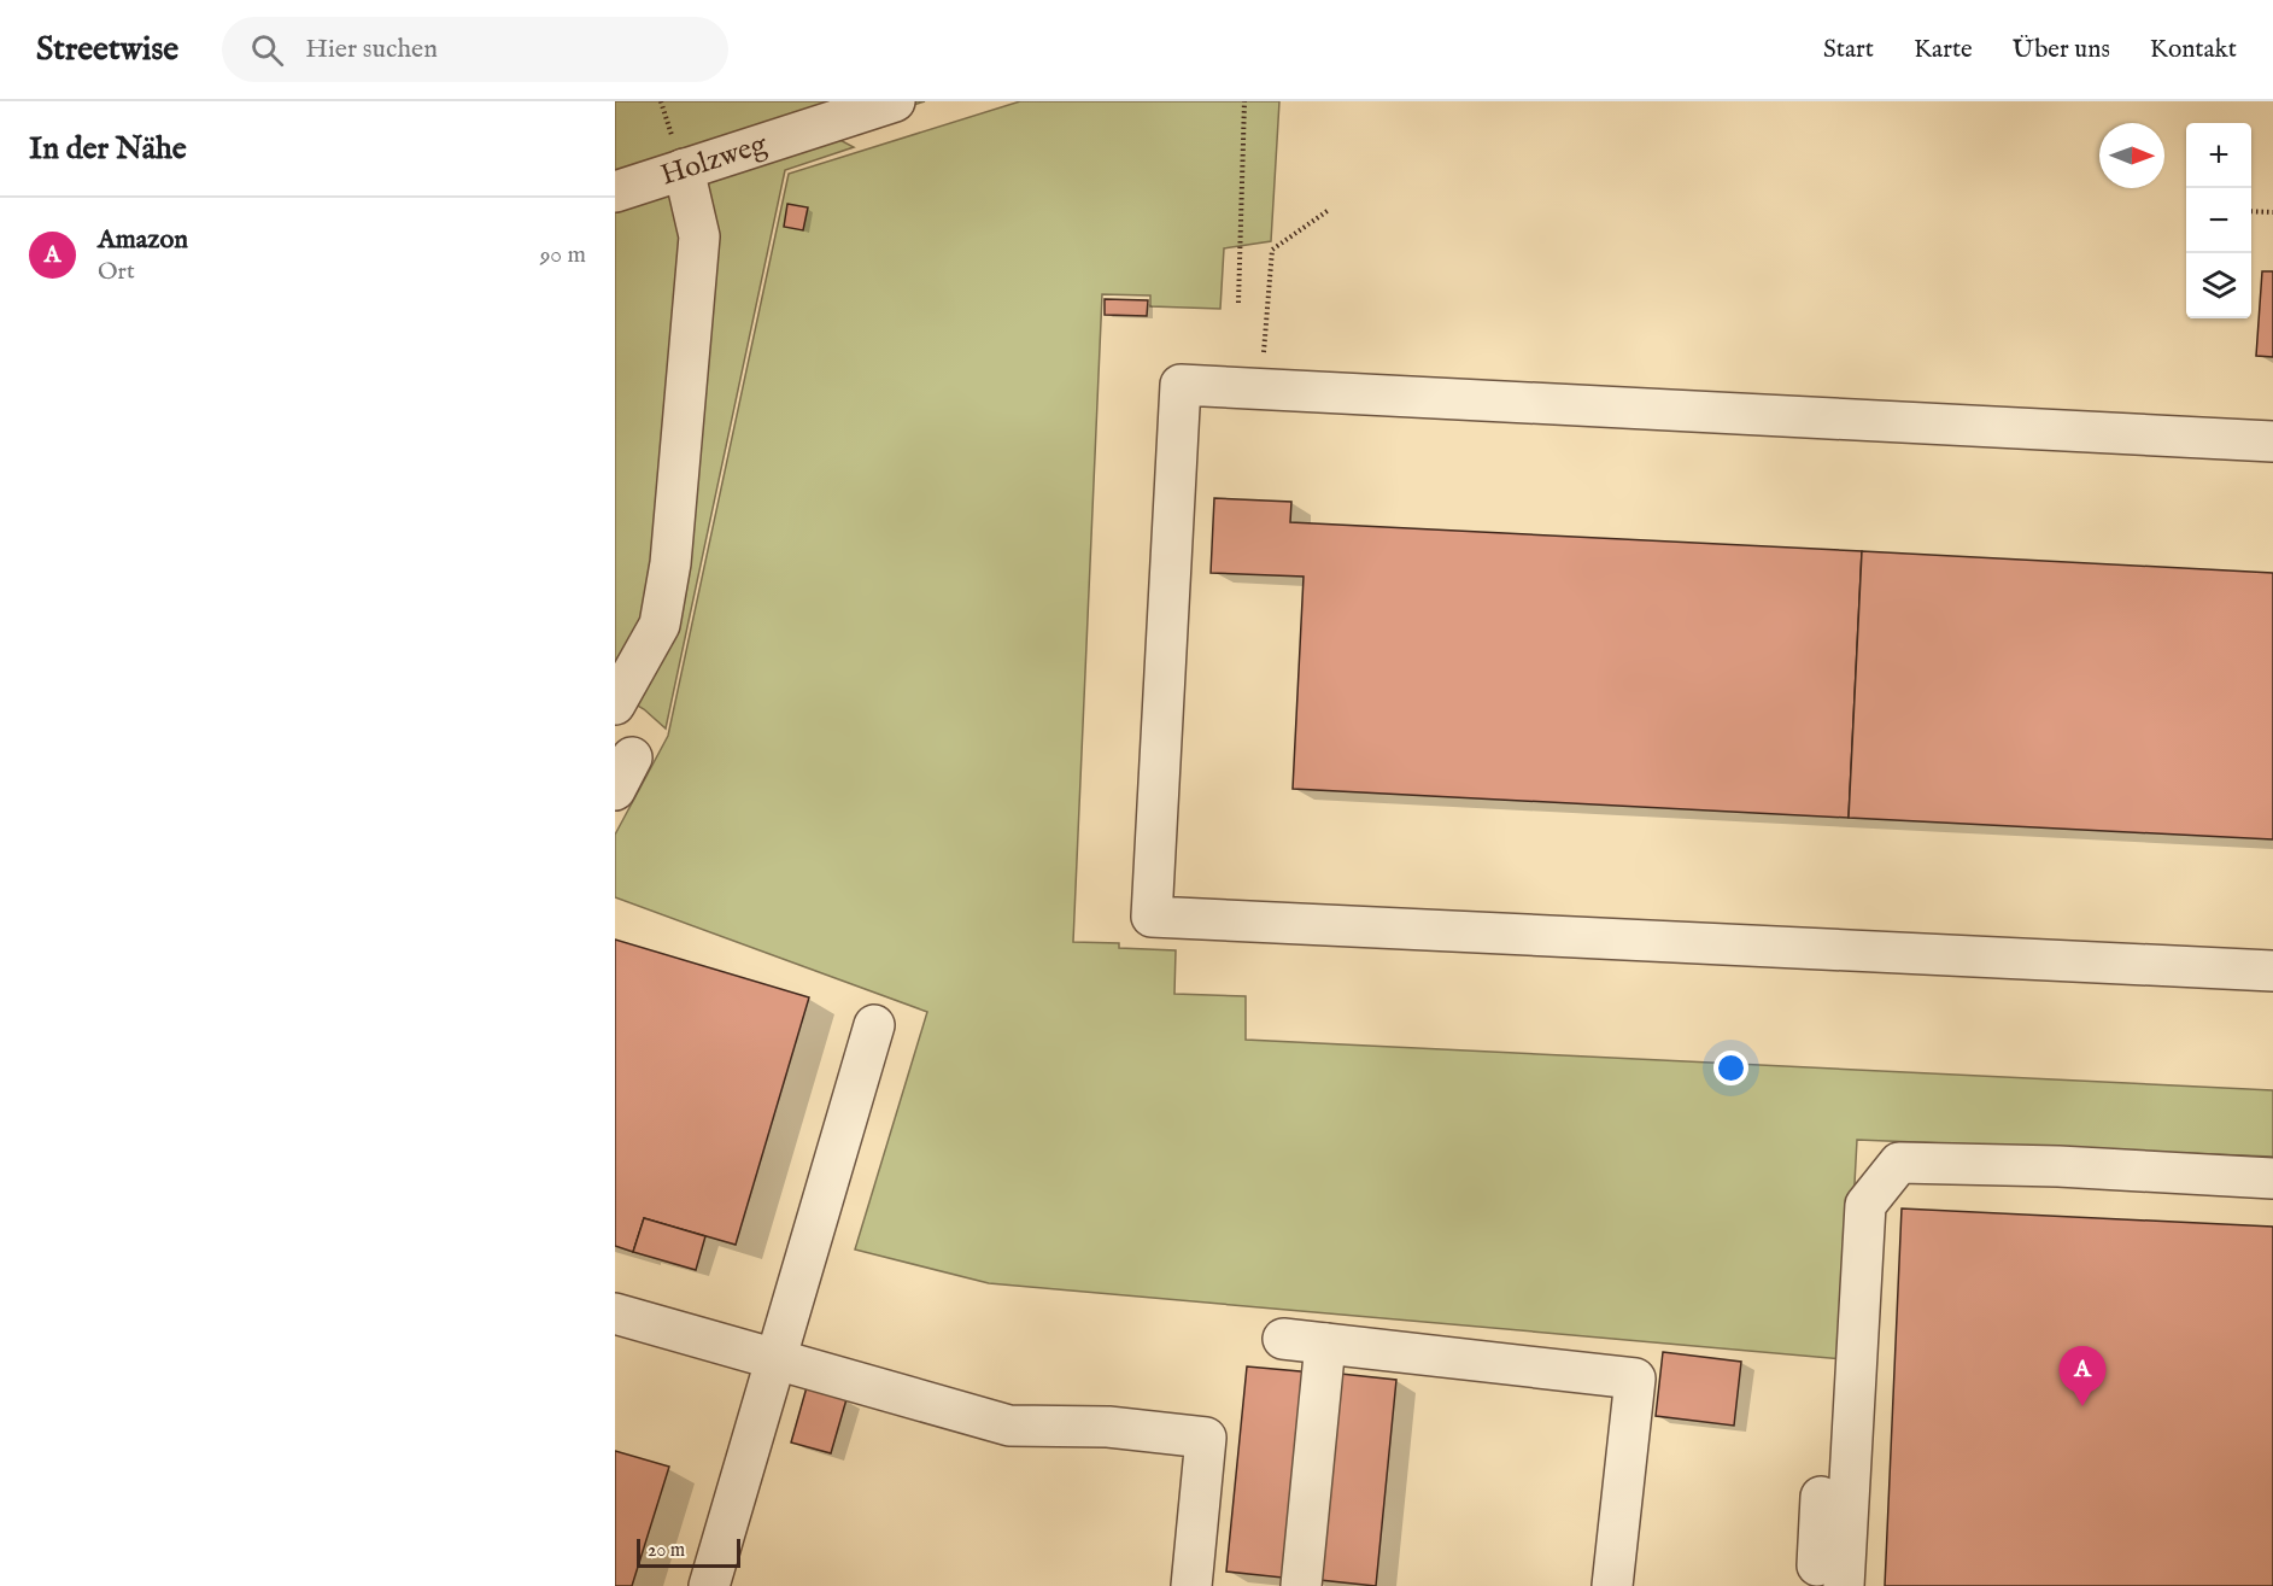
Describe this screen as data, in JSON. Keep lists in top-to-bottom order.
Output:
{
  "streets": {
    "street": ["Holzweg"]
  },
  "scale_bar": "20 m",
  "north": "right",
  "page": {
    "header": "Streetwise",
    "search": "Hier suchen",
    "nav": [
      "Start",
      "Karte",
      "Über uns",
      "Kontakt"
    ],
    "heading": "In der Nähe",
    "map_buttons": ["+", "−"],
    "list": [
      {
        "mark": "A",
        "name": "Amazon",
        "note": "Ort",
        "value": "90 m"
      }
    ],
    "pins": "A",
    "scale": "20 m"
  }
}
